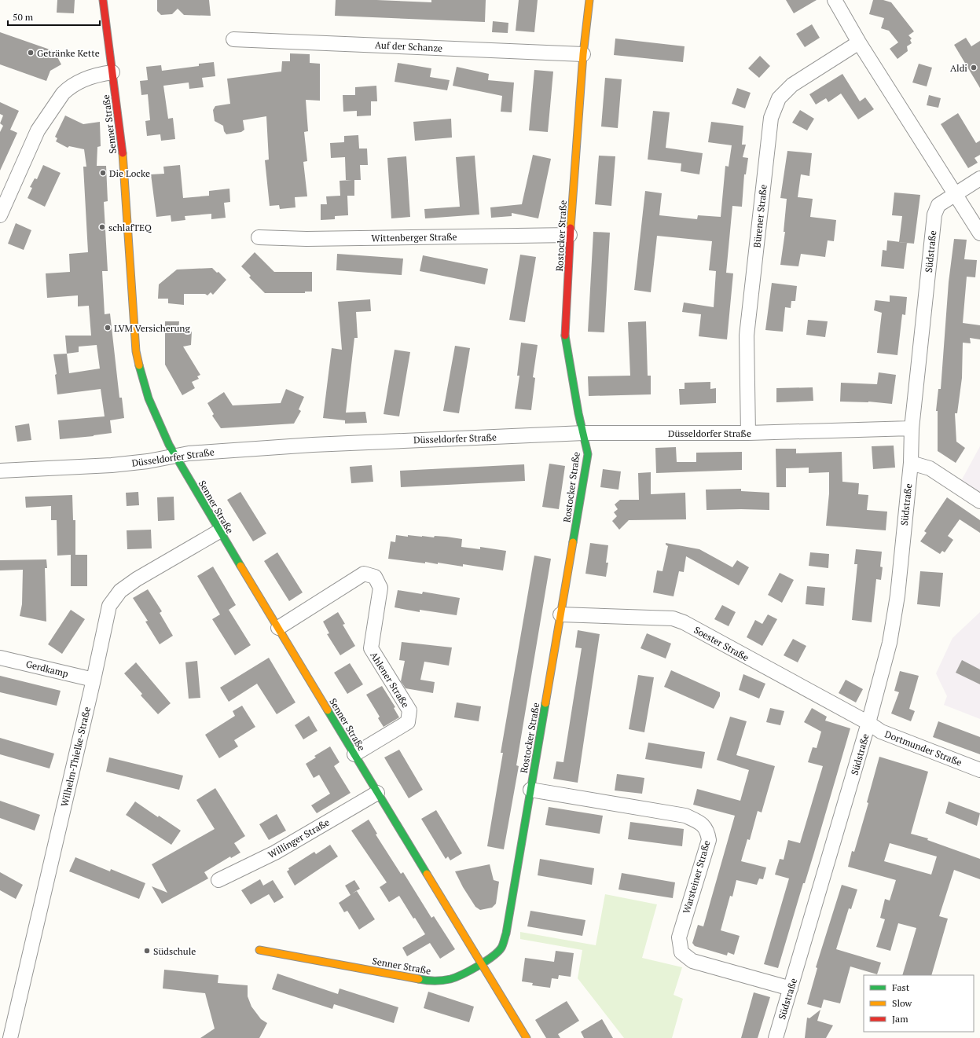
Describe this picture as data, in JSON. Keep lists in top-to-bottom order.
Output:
{
  "streets": {
    "street": [
      "Auf der Schanze",
      "Senner Straße",
      "Bürener Straße",
      "Rostocker Straße",
      "Wittenberger Straße",
      "Südstraße",
      "Düsseldorfer Straße",
      "Soester Straße",
      "Gerdkamp",
      "Ahlener Straße",
      "Dortmunder Straße",
      "Wilhelm-Thielke-Straße",
      "Willinger Straße",
      "Warsteiner Straße"
    ]
  },
  "crossings": [
    ["Auf der Schanze", "Rostocker Straße"],
    ["Senner Straße", "Rostocker Straße"],
    ["Senner Straße", "Düsseldorfer Straße"],
    ["Senner Straße", "Ahlener Straße"],
    ["Senner Straße", "Wilhelm-Thielke-Straße"],
    ["Senner Straße", "Willinger Straße"],
    ["Bürener Straße", "Düsseldorfer Straße"],
    ["Rostocker Straße", "Wittenberger Straße"],
    ["Rostocker Straße", "Düsseldorfer Straße"],
    ["Rostocker Straße", "Soester Straße"],
    ["Rostocker Straße", "Warsteiner Straße"],
    ["Südstraße", "Düsseldorfer Straße"],
    ["Südstraße", "Soester Straße"],
    ["Südstraße", "Dortmunder Straße"],
    ["Südstraße", "Warsteiner Straße"],
    ["Soester Straße", "Dortmunder Straße"],
    ["Gerdkamp", "Wilhelm-Thielke-Straße"]
  ],
  "places": [
    "Getränke Kette",
    "Aldi",
    "Die Locke",
    "schlafTEQ",
    "LVM Versicherung",
    "Südschule"
  ],
  "legend": ["Fast", "Slow", "Jam"],
  "scale_bar": "50 m"
}
